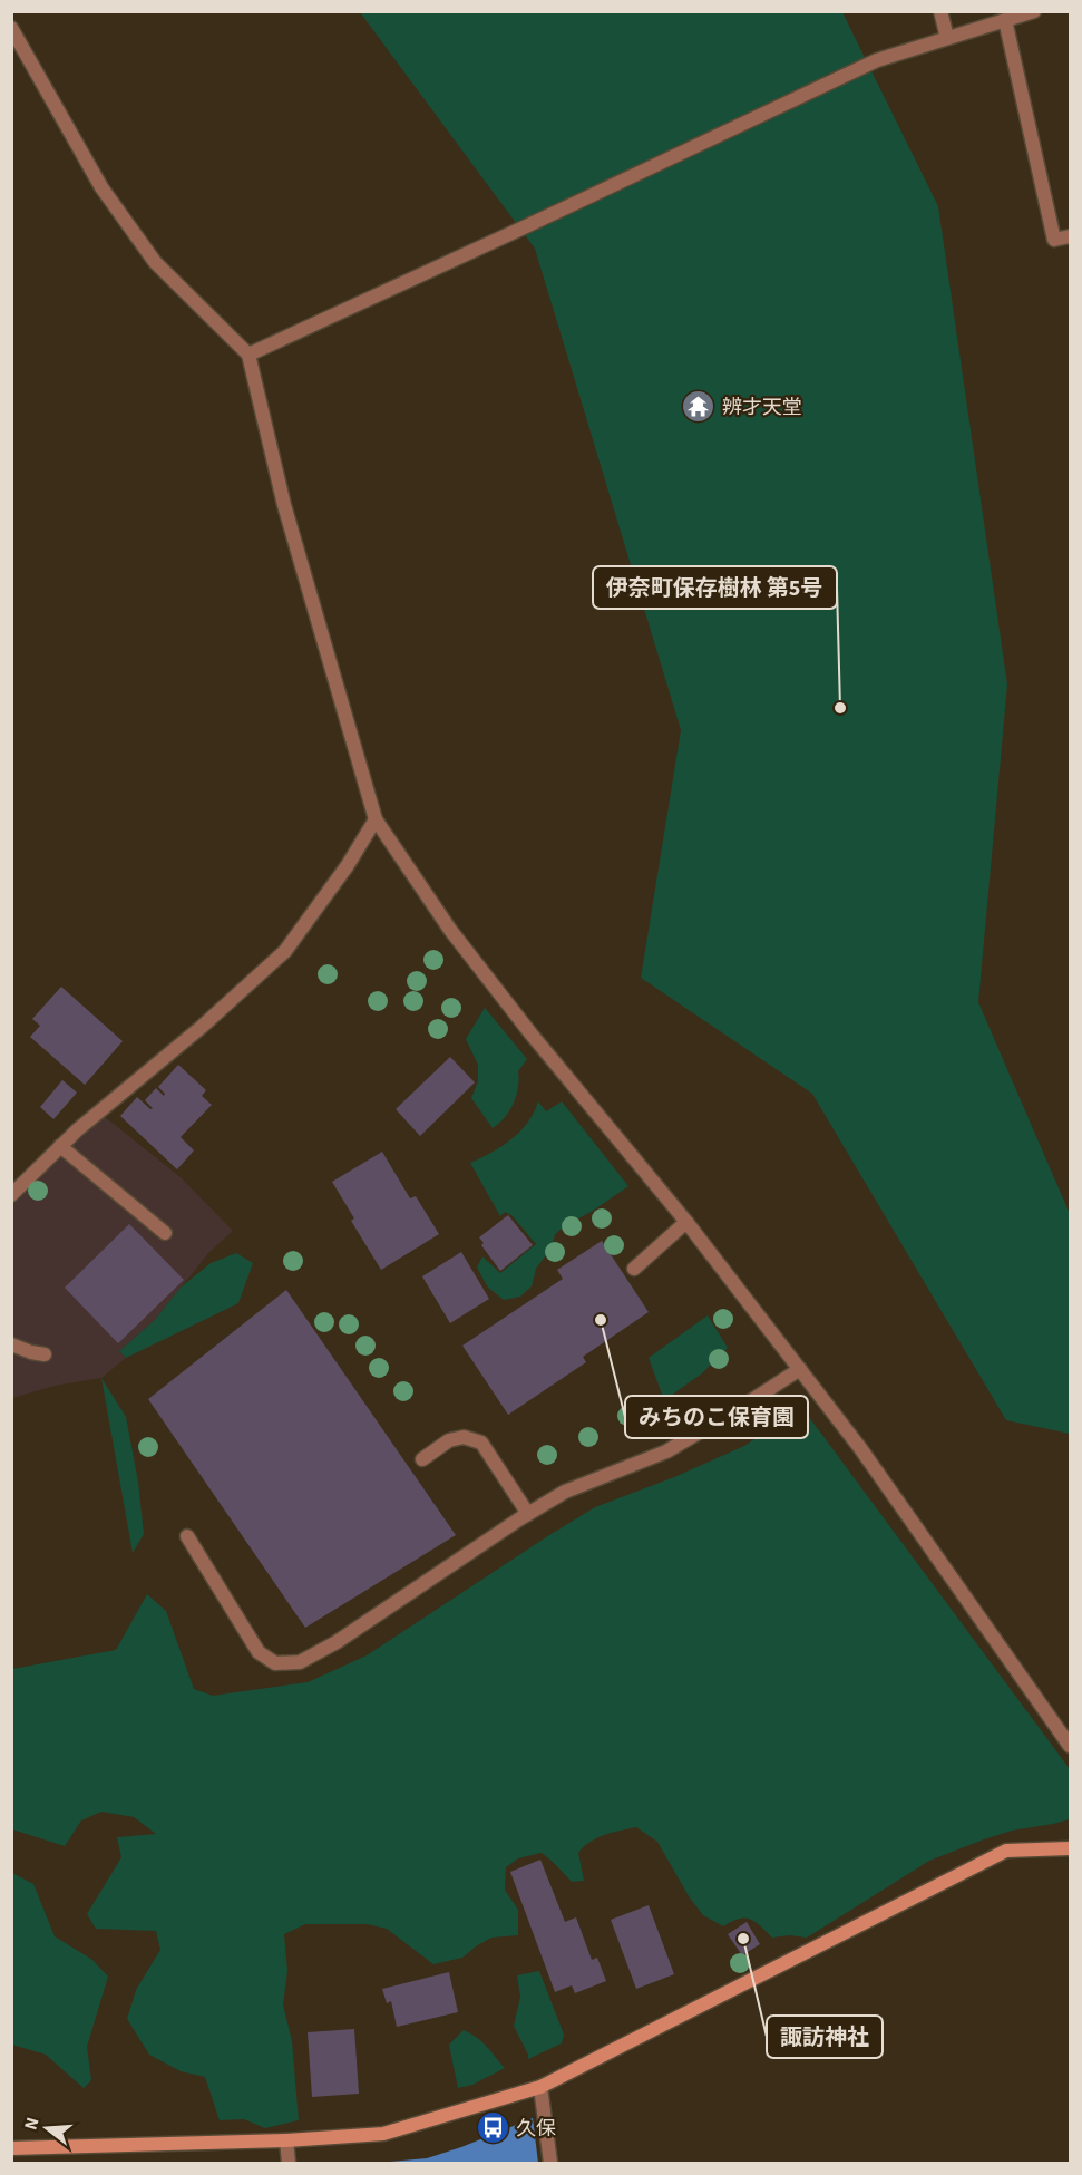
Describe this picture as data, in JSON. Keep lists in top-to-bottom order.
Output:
{
  "places": {
    "temple": ["辨才天堂"],
    "other": ["伊奈町保存樹林 第5号", "みちのこ保育園", "諏訪神社"],
    "bus stop": ["久保"]
  },
  "north": "left"
}
